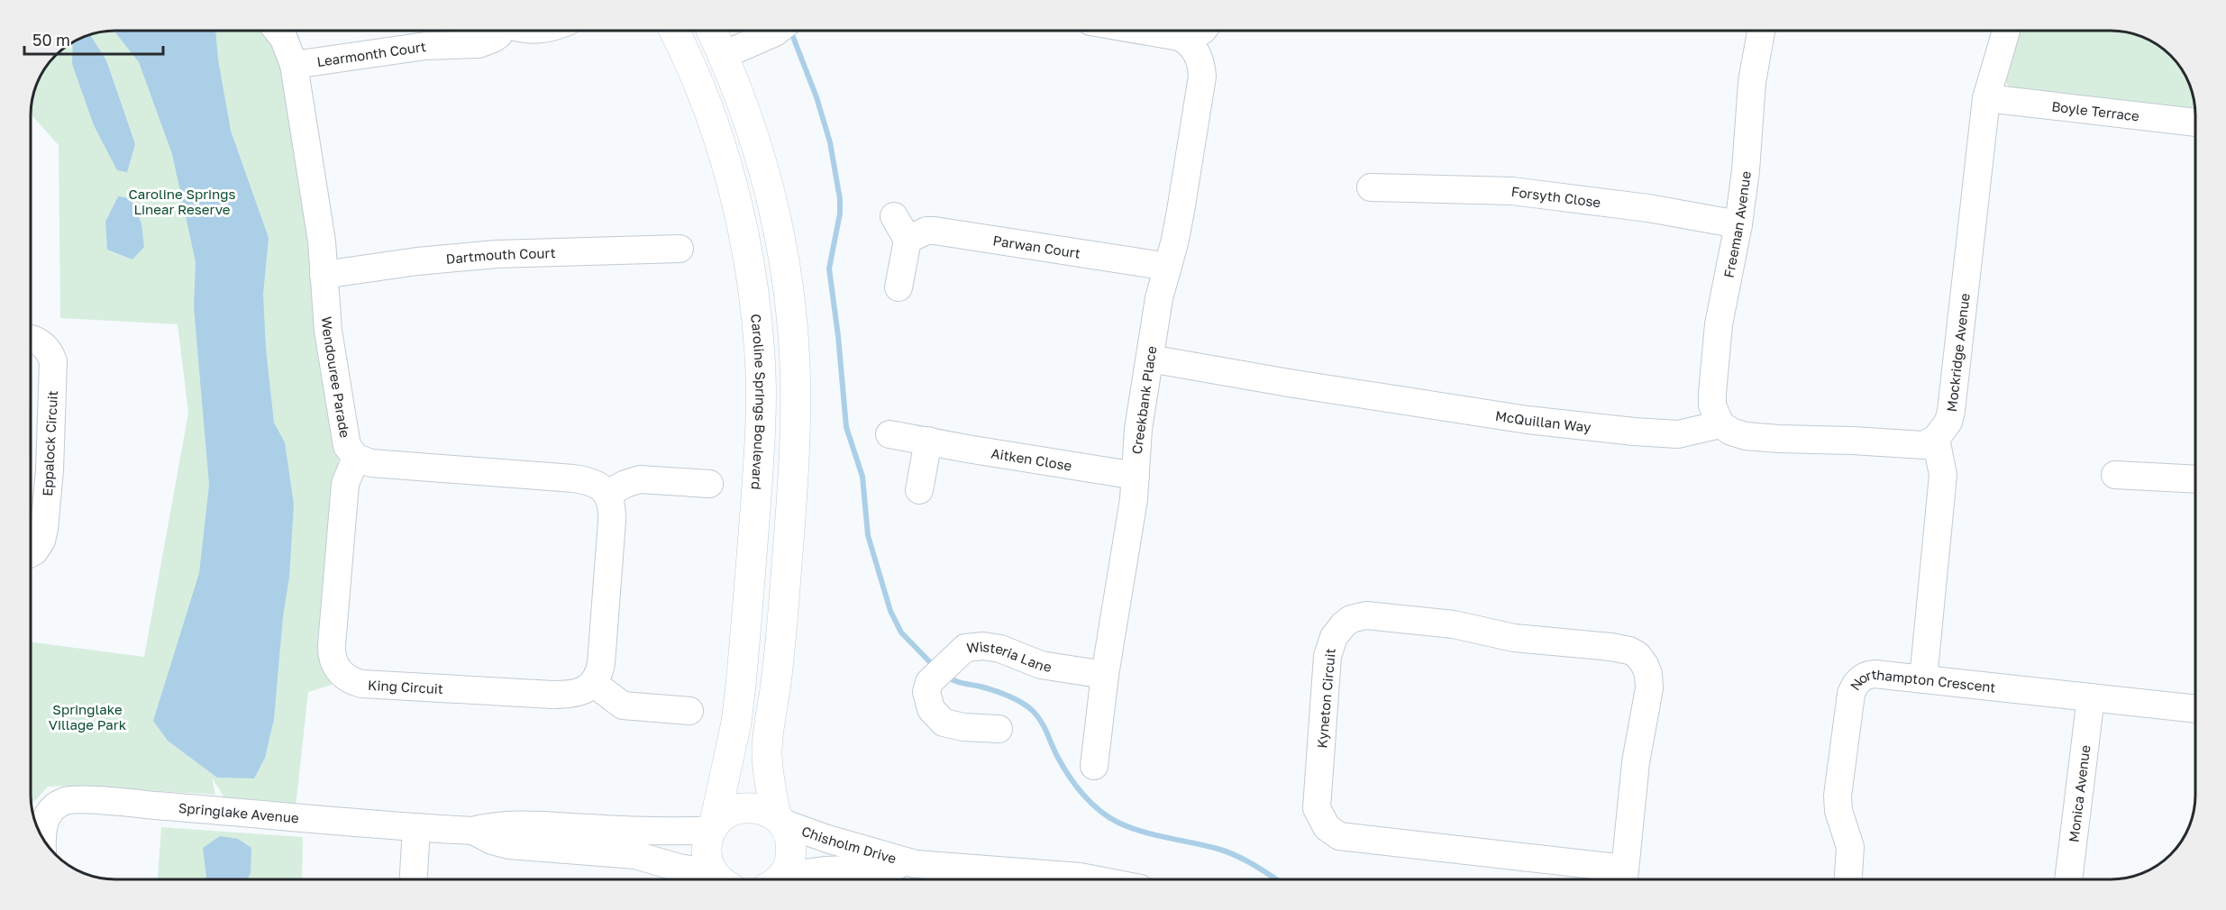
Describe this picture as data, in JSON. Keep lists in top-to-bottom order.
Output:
{
  "streets": {
    "main road": ["Caroline Springs Boulevard"],
    "street": [
      "Learmonth Court",
      "Boyle Terrace",
      "Forsyth Close",
      "Freeman Avenue",
      "Parwan Court",
      "Dartmouth Court",
      "Mockridge Avenue",
      "Wendouree Parade",
      "Creekbank Place",
      "McQuillan Way",
      "Eppalock Circuit",
      "Aitken Close",
      "Wisteria Lane",
      "King Circuit",
      "Northampton Crescent",
      "Kyneton Circuit",
      "Monica Avenue",
      "Springlake Avenue",
      "Chisholm Drive"
    ]
  },
  "crossings": [
    ["Learmonth Court", "Wendouree Parade"],
    ["Boyle Terrace", "Mockridge Avenue"],
    ["Forsyth Close", "Freeman Avenue"],
    ["Freeman Avenue", "McQuillan Way"],
    ["Parwan Court", "Creekbank Place"],
    ["Dartmouth Court", "Wendouree Parade"],
    ["Wendouree Parade", "King Circuit"],
    ["Creekbank Place", "McQuillan Way"],
    ["Creekbank Place", "Aitken Close"],
    ["Creekbank Place", "Wisteria Lane"],
    ["Caroline Springs Boulevard", "Springlake Avenue"],
    ["Northampton Crescent", "Monica Avenue"]
  ],
  "parks": ["Caroline Springs Linear Reserve", "Springlake Village Park"],
  "scale_bar": "50 m"
}
